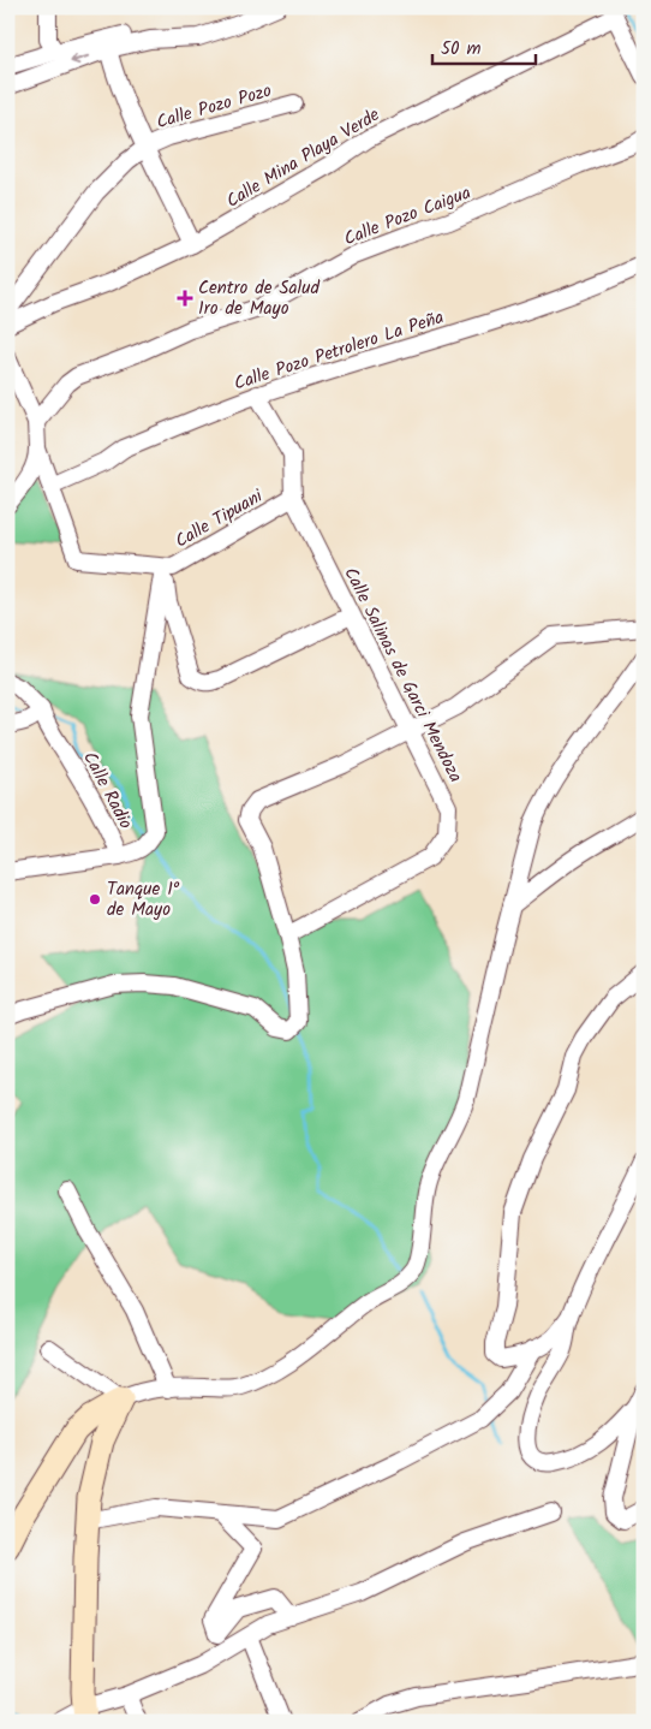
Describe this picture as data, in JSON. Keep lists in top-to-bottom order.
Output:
{
  "streets": {
    "street": [
      "Calle Pozo Pozo",
      "Calle Mina Playa Verde",
      "Calle Pozo Caigua",
      "Calle Pozo Petrolero La Peña",
      "Calle Tipuani",
      "Calle Salinas de Garci Mendoza",
      "Calle Radio"
    ]
  },
  "crossings": [
    ["Calle Pozo Petrolero La Peña", "Calle Salinas de Garci Mendoza"],
    ["Calle Tipuani", "Calle Salinas de Garci Mendoza"]
  ],
  "places": {
    "health": ["Centro de Salud 1ro de Mayo"],
    "other": ["Tanque 1° de Mayo"]
  },
  "scale_bar": "50 m"
}
